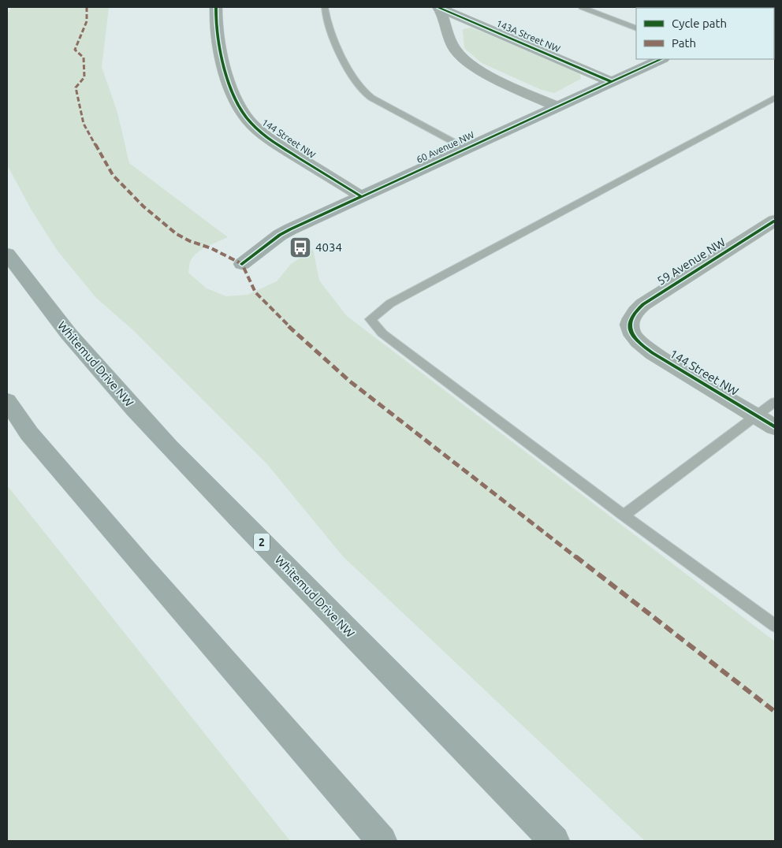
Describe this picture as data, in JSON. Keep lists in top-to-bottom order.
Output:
{
  "streets": {
    "highway": ["Whitemud Drive NW", "2"],
    "street": [
      "143A Street NW",
      "144 Street NW",
      "60 Avenue NW",
      "59 Avenue NW"
    ]
  },
  "crossings": [
    ["143A Street NW", "60 Avenue NW"],
    ["144 Street NW", "60 Avenue NW"],
    ["144 Street NW", "59 Avenue NW"]
  ],
  "places": {
    "bus stop": ["4034"]
  },
  "legend": ["Cycle path", "Path"]
}
